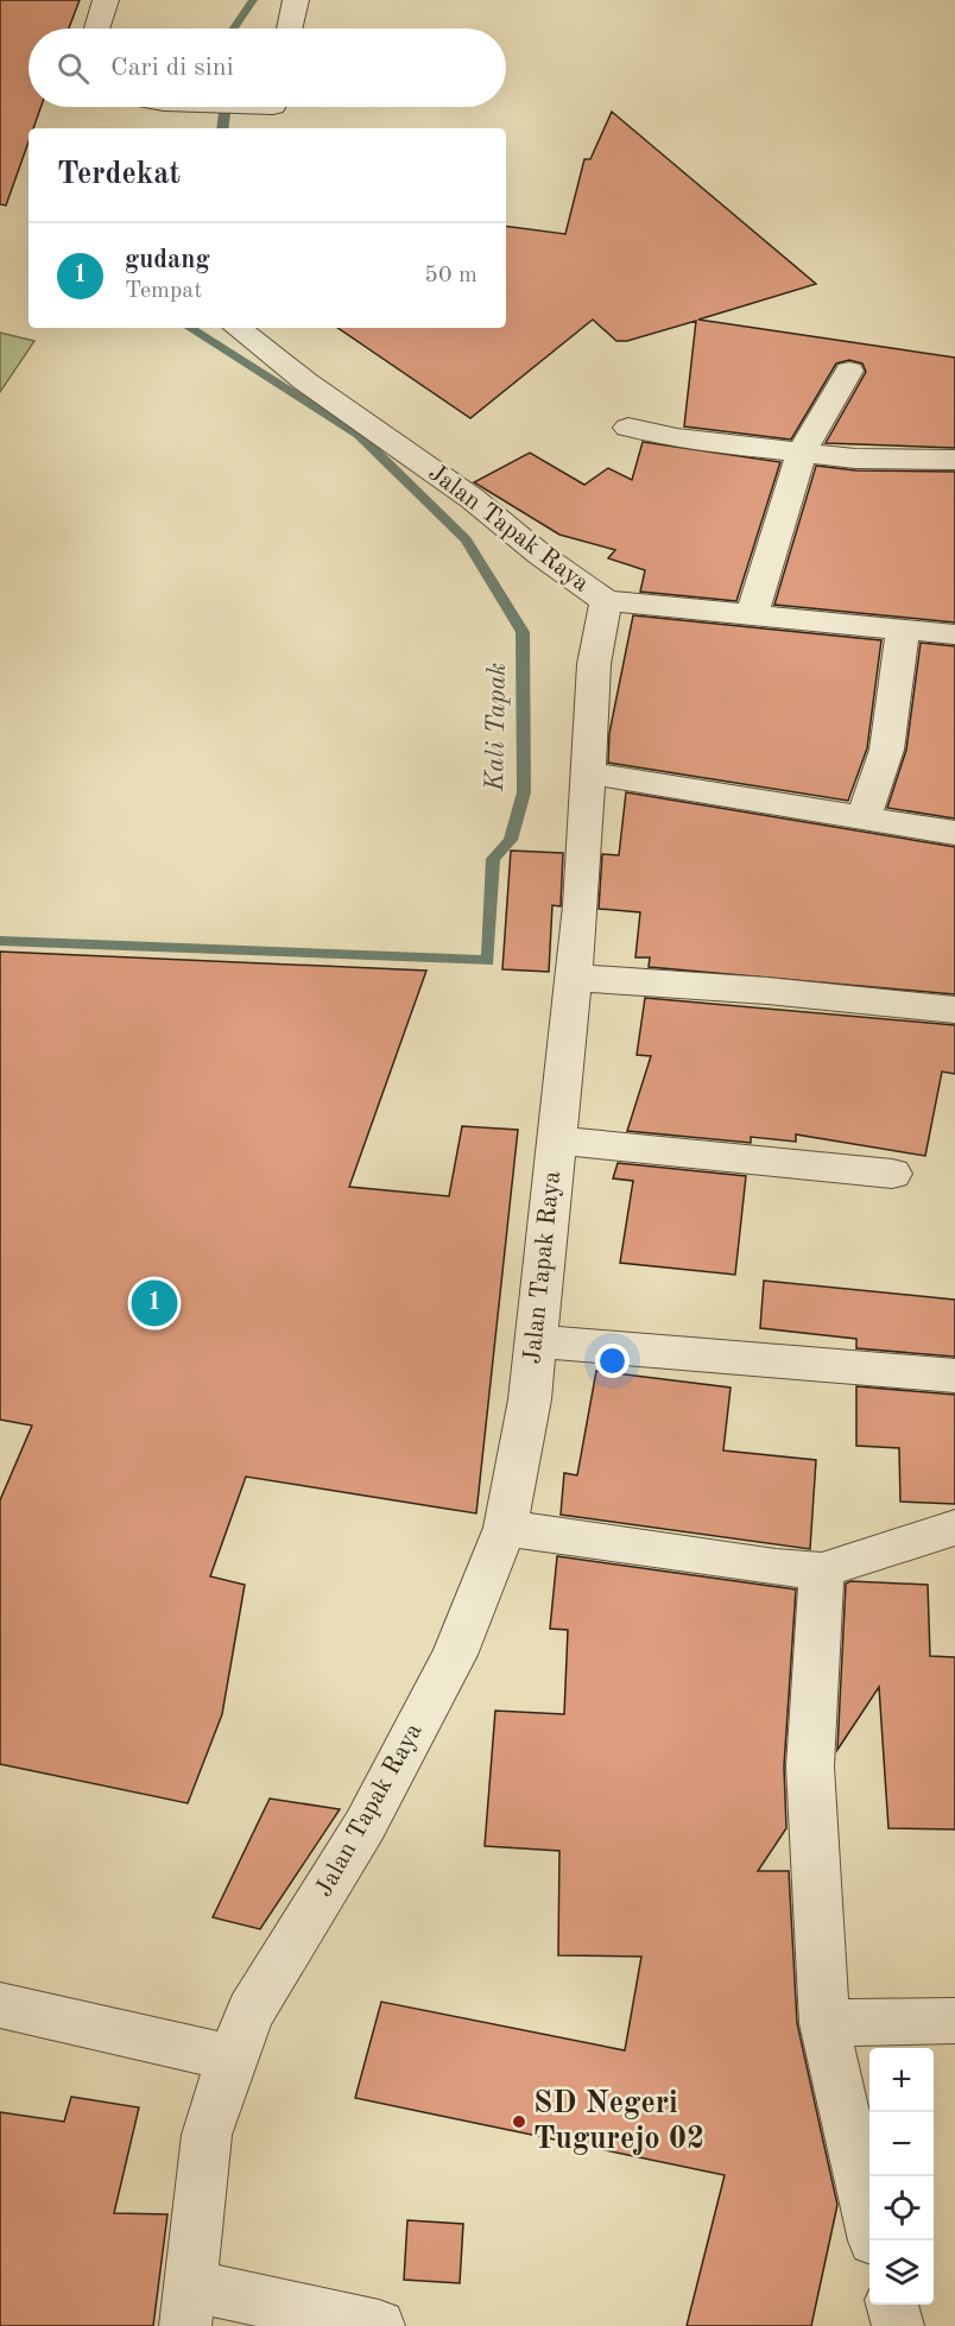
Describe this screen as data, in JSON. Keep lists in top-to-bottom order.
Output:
{
  "streets": {
    "street": ["Jalan Tapak Raya"]
  },
  "water": ["Kali Tapak"],
  "places": ["SD Negeri Tugurejo 02"],
  "page": {
    "search": "Cari di sini",
    "heading": "Terdekat",
    "list": [
      {
        "mark": "1",
        "name": "gudang",
        "note": "Tempat",
        "value": "50 m"
      }
    ],
    "pins": "1",
    "map_buttons": ["+", "−"]
  }
}
